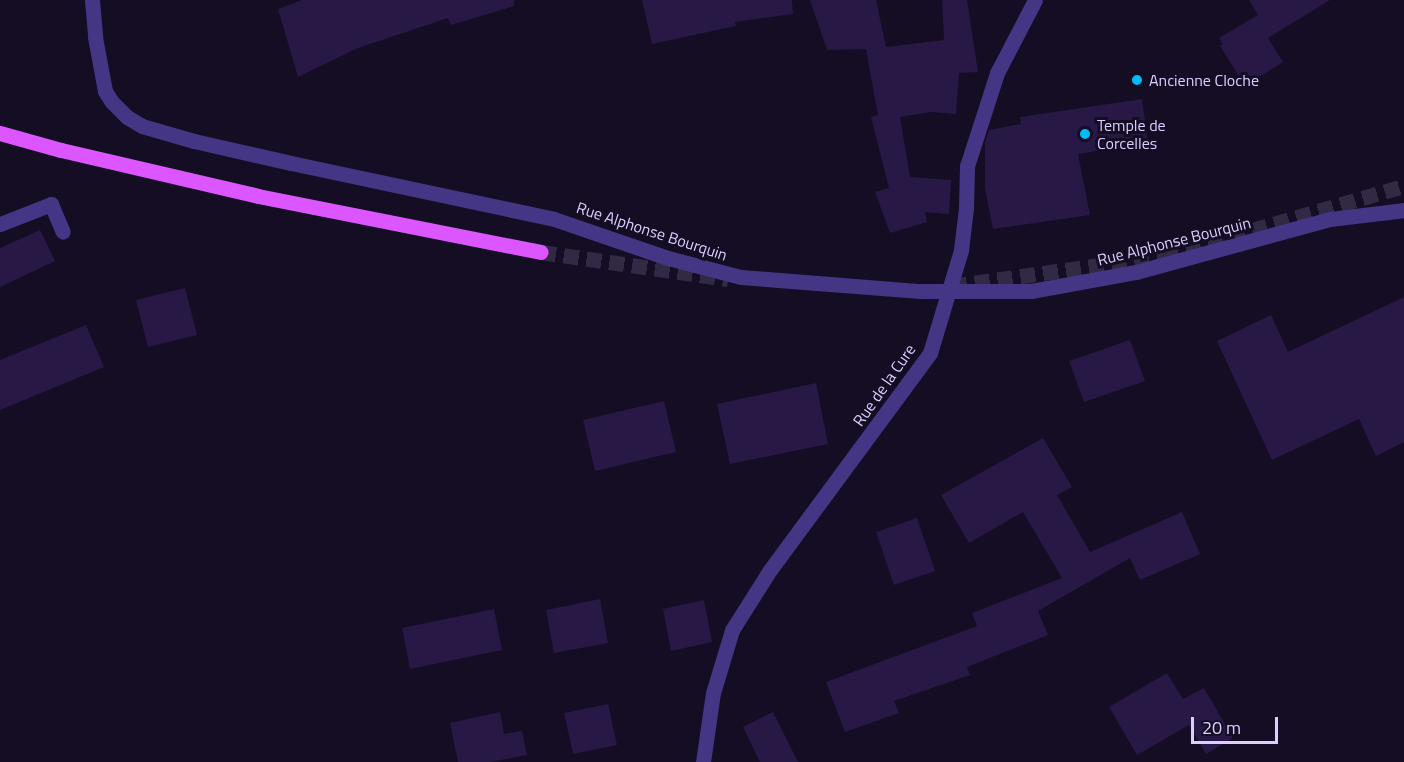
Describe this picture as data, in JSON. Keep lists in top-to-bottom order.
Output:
{
  "streets": {
    "street": ["Rue Alphonse Bourquin", "Rue de la Cure"]
  },
  "crossings": [
    ["Rue Alphonse Bourquin", "Rue de la Cure"]
  ],
  "places": ["Ancienne Cloche", "Temple de Corcelles"],
  "scale_bar": "20 m"
}
